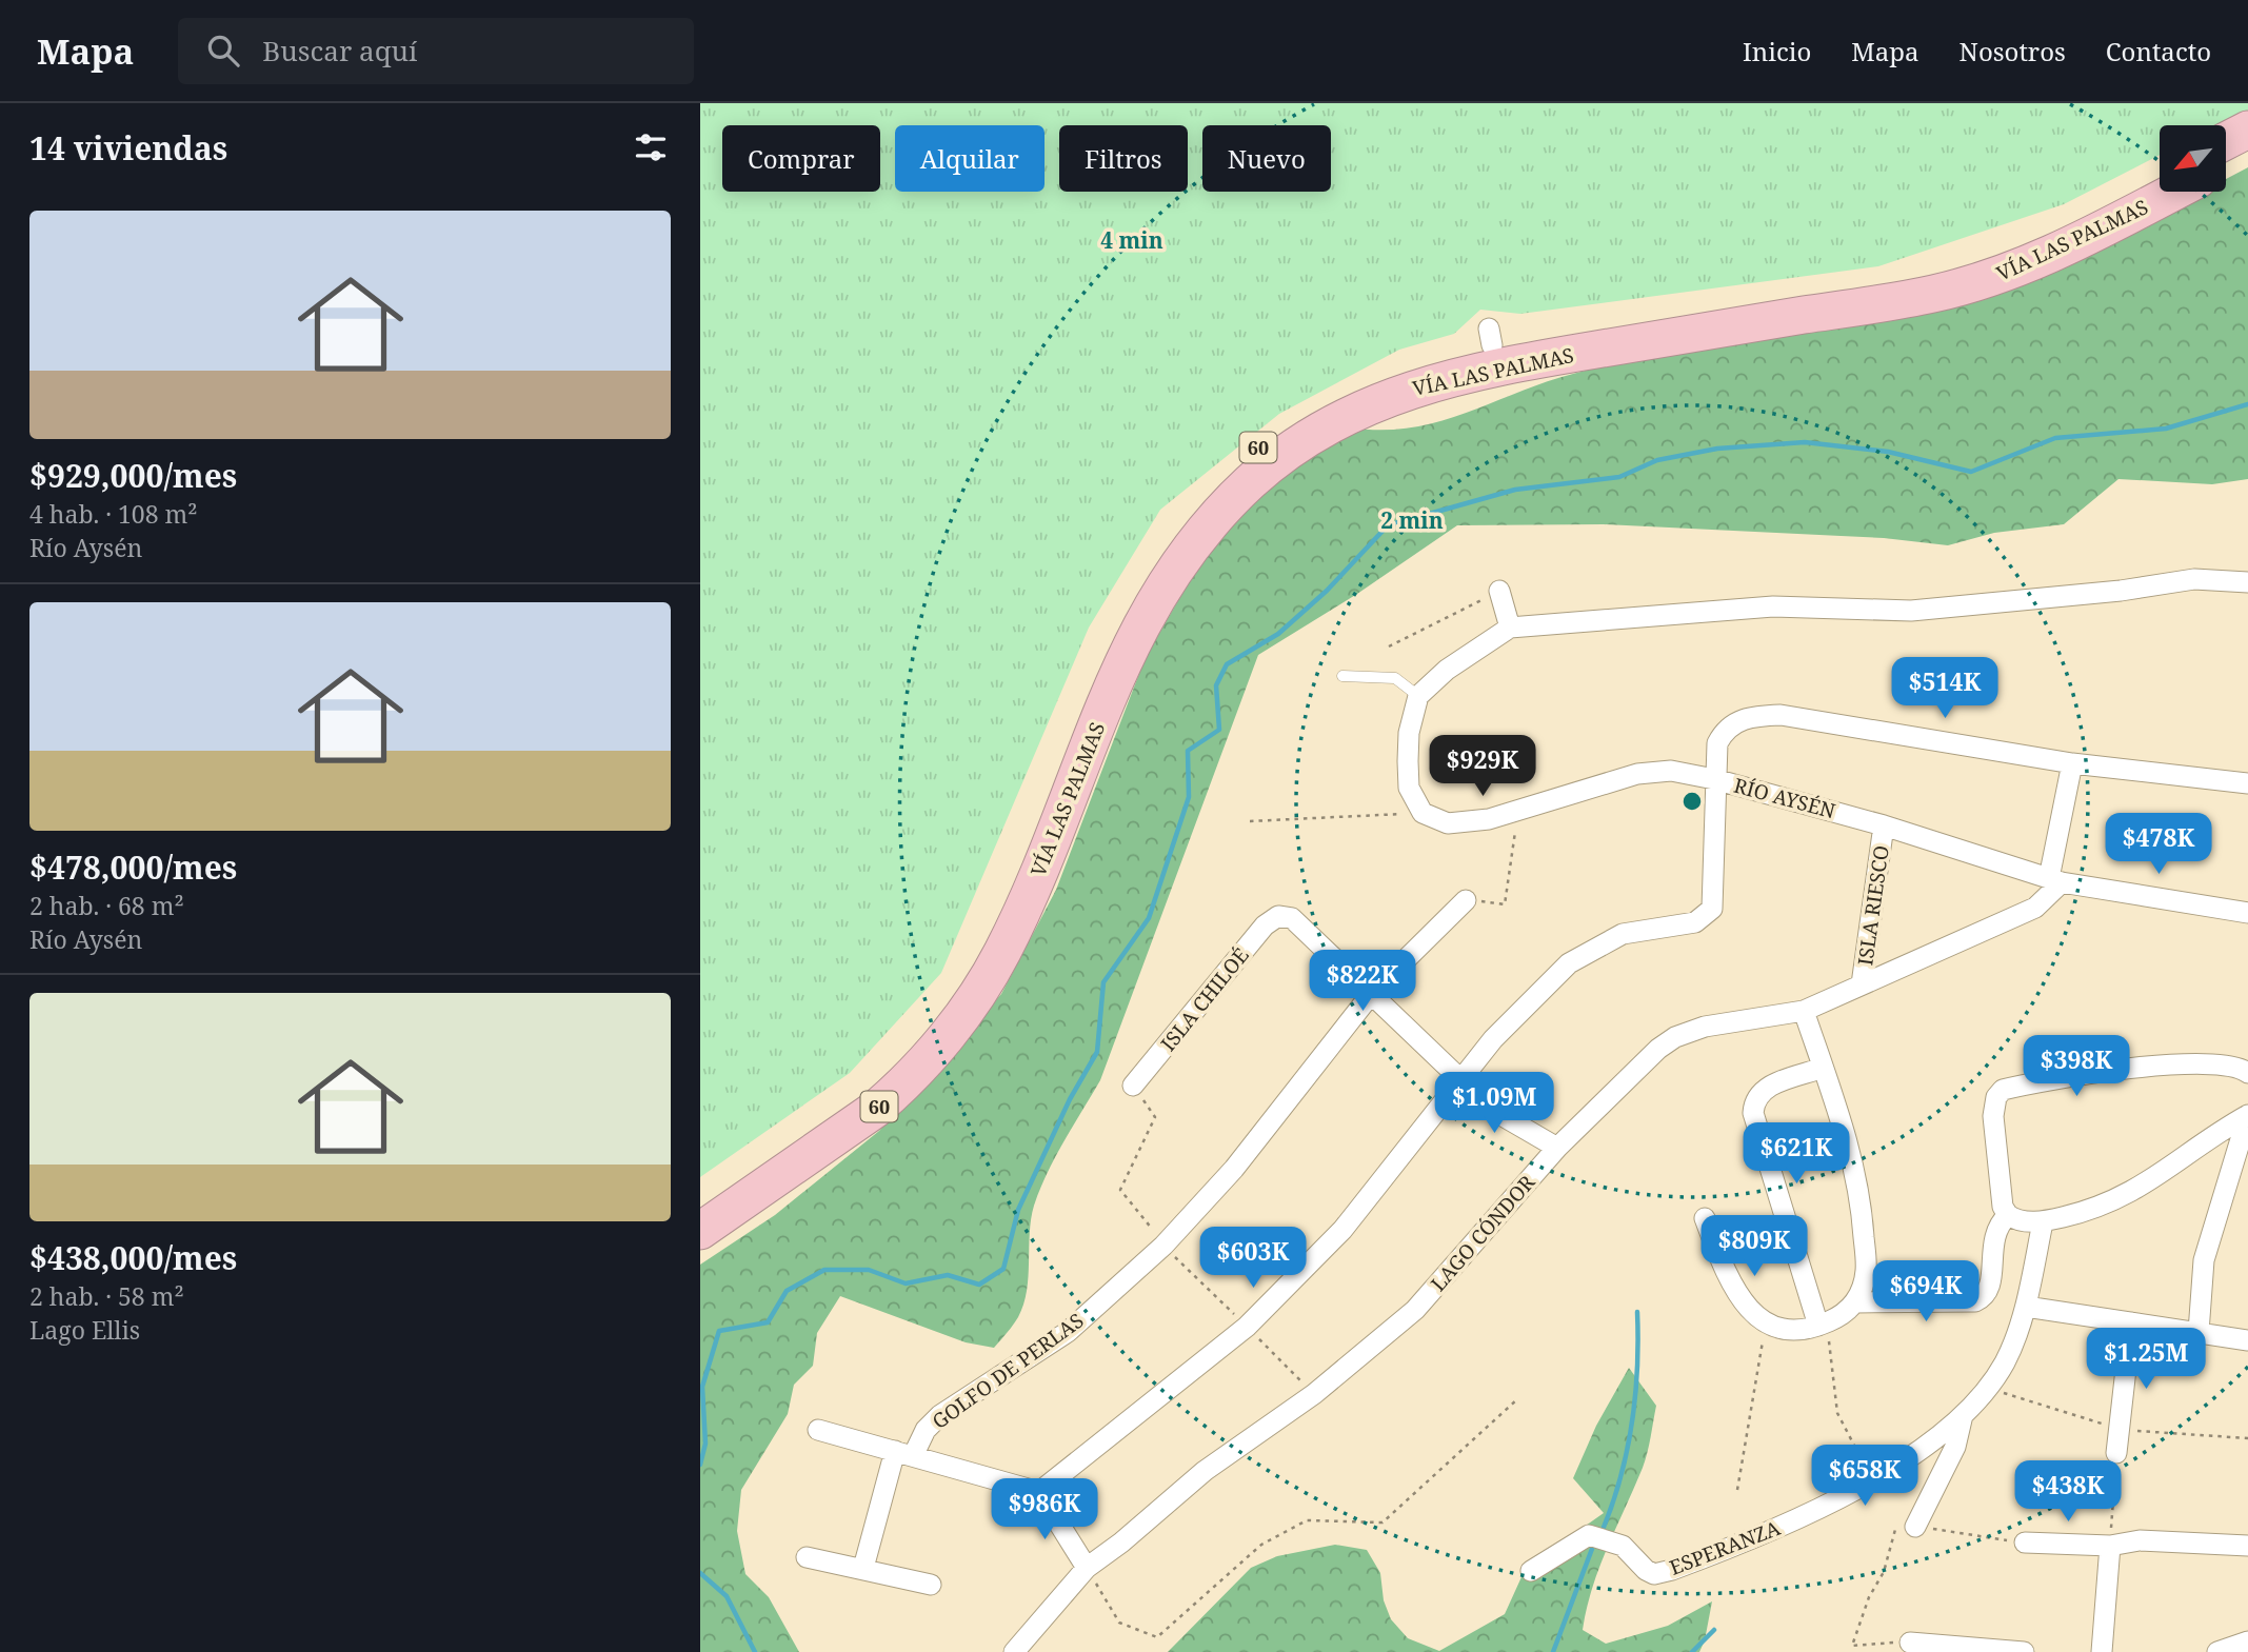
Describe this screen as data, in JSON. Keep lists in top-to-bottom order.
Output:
{
  "streets": {
    "highway": ["VÍA LAS PALMAS", "60"],
    "street": [
      "RÍO AYSÉN",
      "ISLA RIESCO",
      "ISLA CHILOÉ",
      "LAGO CÓNDOR",
      "GOLFO DE PERLAS",
      "ESPERANZA"
    ]
  },
  "crossings": [
    ["RÍO AYSÉN", "ISLA RIESCO"],
    ["RÍO AYSÉN", "LAGO CÓNDOR"],
    ["ISLA RIESCO", "LAGO CÓNDOR"],
    ["ISLA CHILOÉ", "GOLFO DE PERLAS"]
  ],
  "north": "bottom left",
  "page": {
    "header": "Mapa",
    "search": "Buscar aquí",
    "nav": [
      "Inicio",
      "Mapa",
      "Nosotros",
      "Contacto"
    ],
    "heading": "14 viviendas",
    "chip": [
      "Comprar",
      "Alquilar",
      "Filtros",
      "Nuevo"
    ],
    "list": [
      {
        "name": "$929,000/mes",
        "note": "4 hab. · 108 m² · Río Aysén"
      },
      {
        "name": "$478,000/mes",
        "note": "2 hab. · 68 m² · Río Aysén"
      },
      {
        "name": "$438,000/mes",
        "note": "2 hab. · 58 m² · Lago Ellis"
      }
    ],
    "price": [
      "$514K",
      "$929K",
      "$478K",
      "$822K",
      "$398K",
      "$1.09M",
      "$621K",
      "$809K",
      "$603K",
      "$694K",
      "$1.25M",
      "$658K",
      "$438K",
      "$986K"
    ]
  },
  "rings": ["4 min", "2 min"]
}
